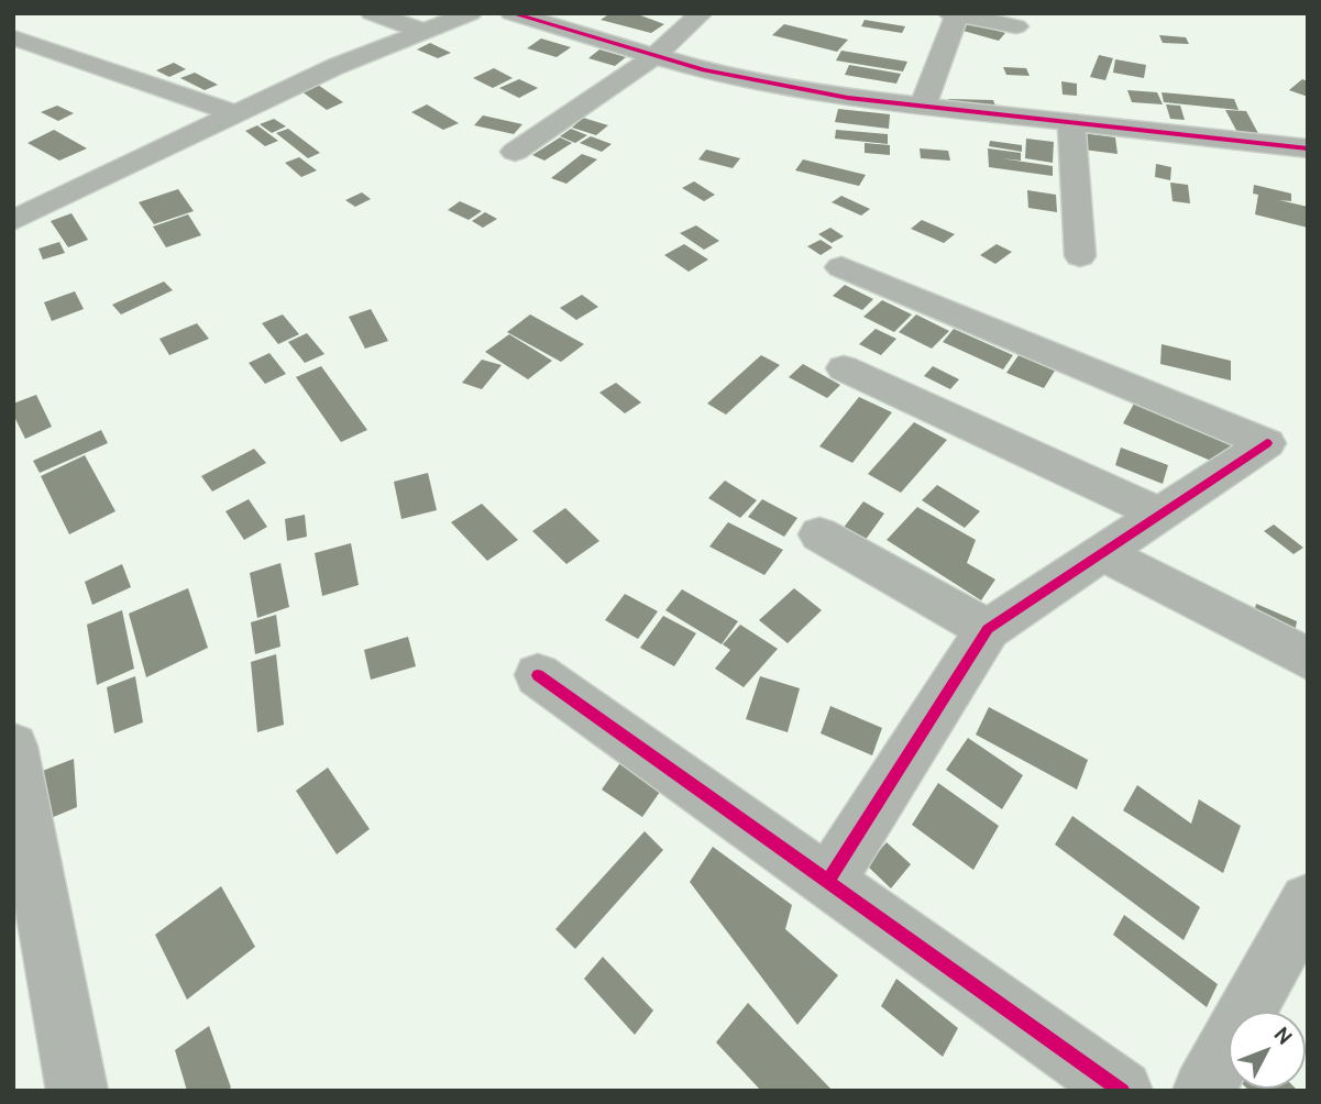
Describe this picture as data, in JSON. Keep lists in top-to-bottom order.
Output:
{
  "north": "top right"
}
